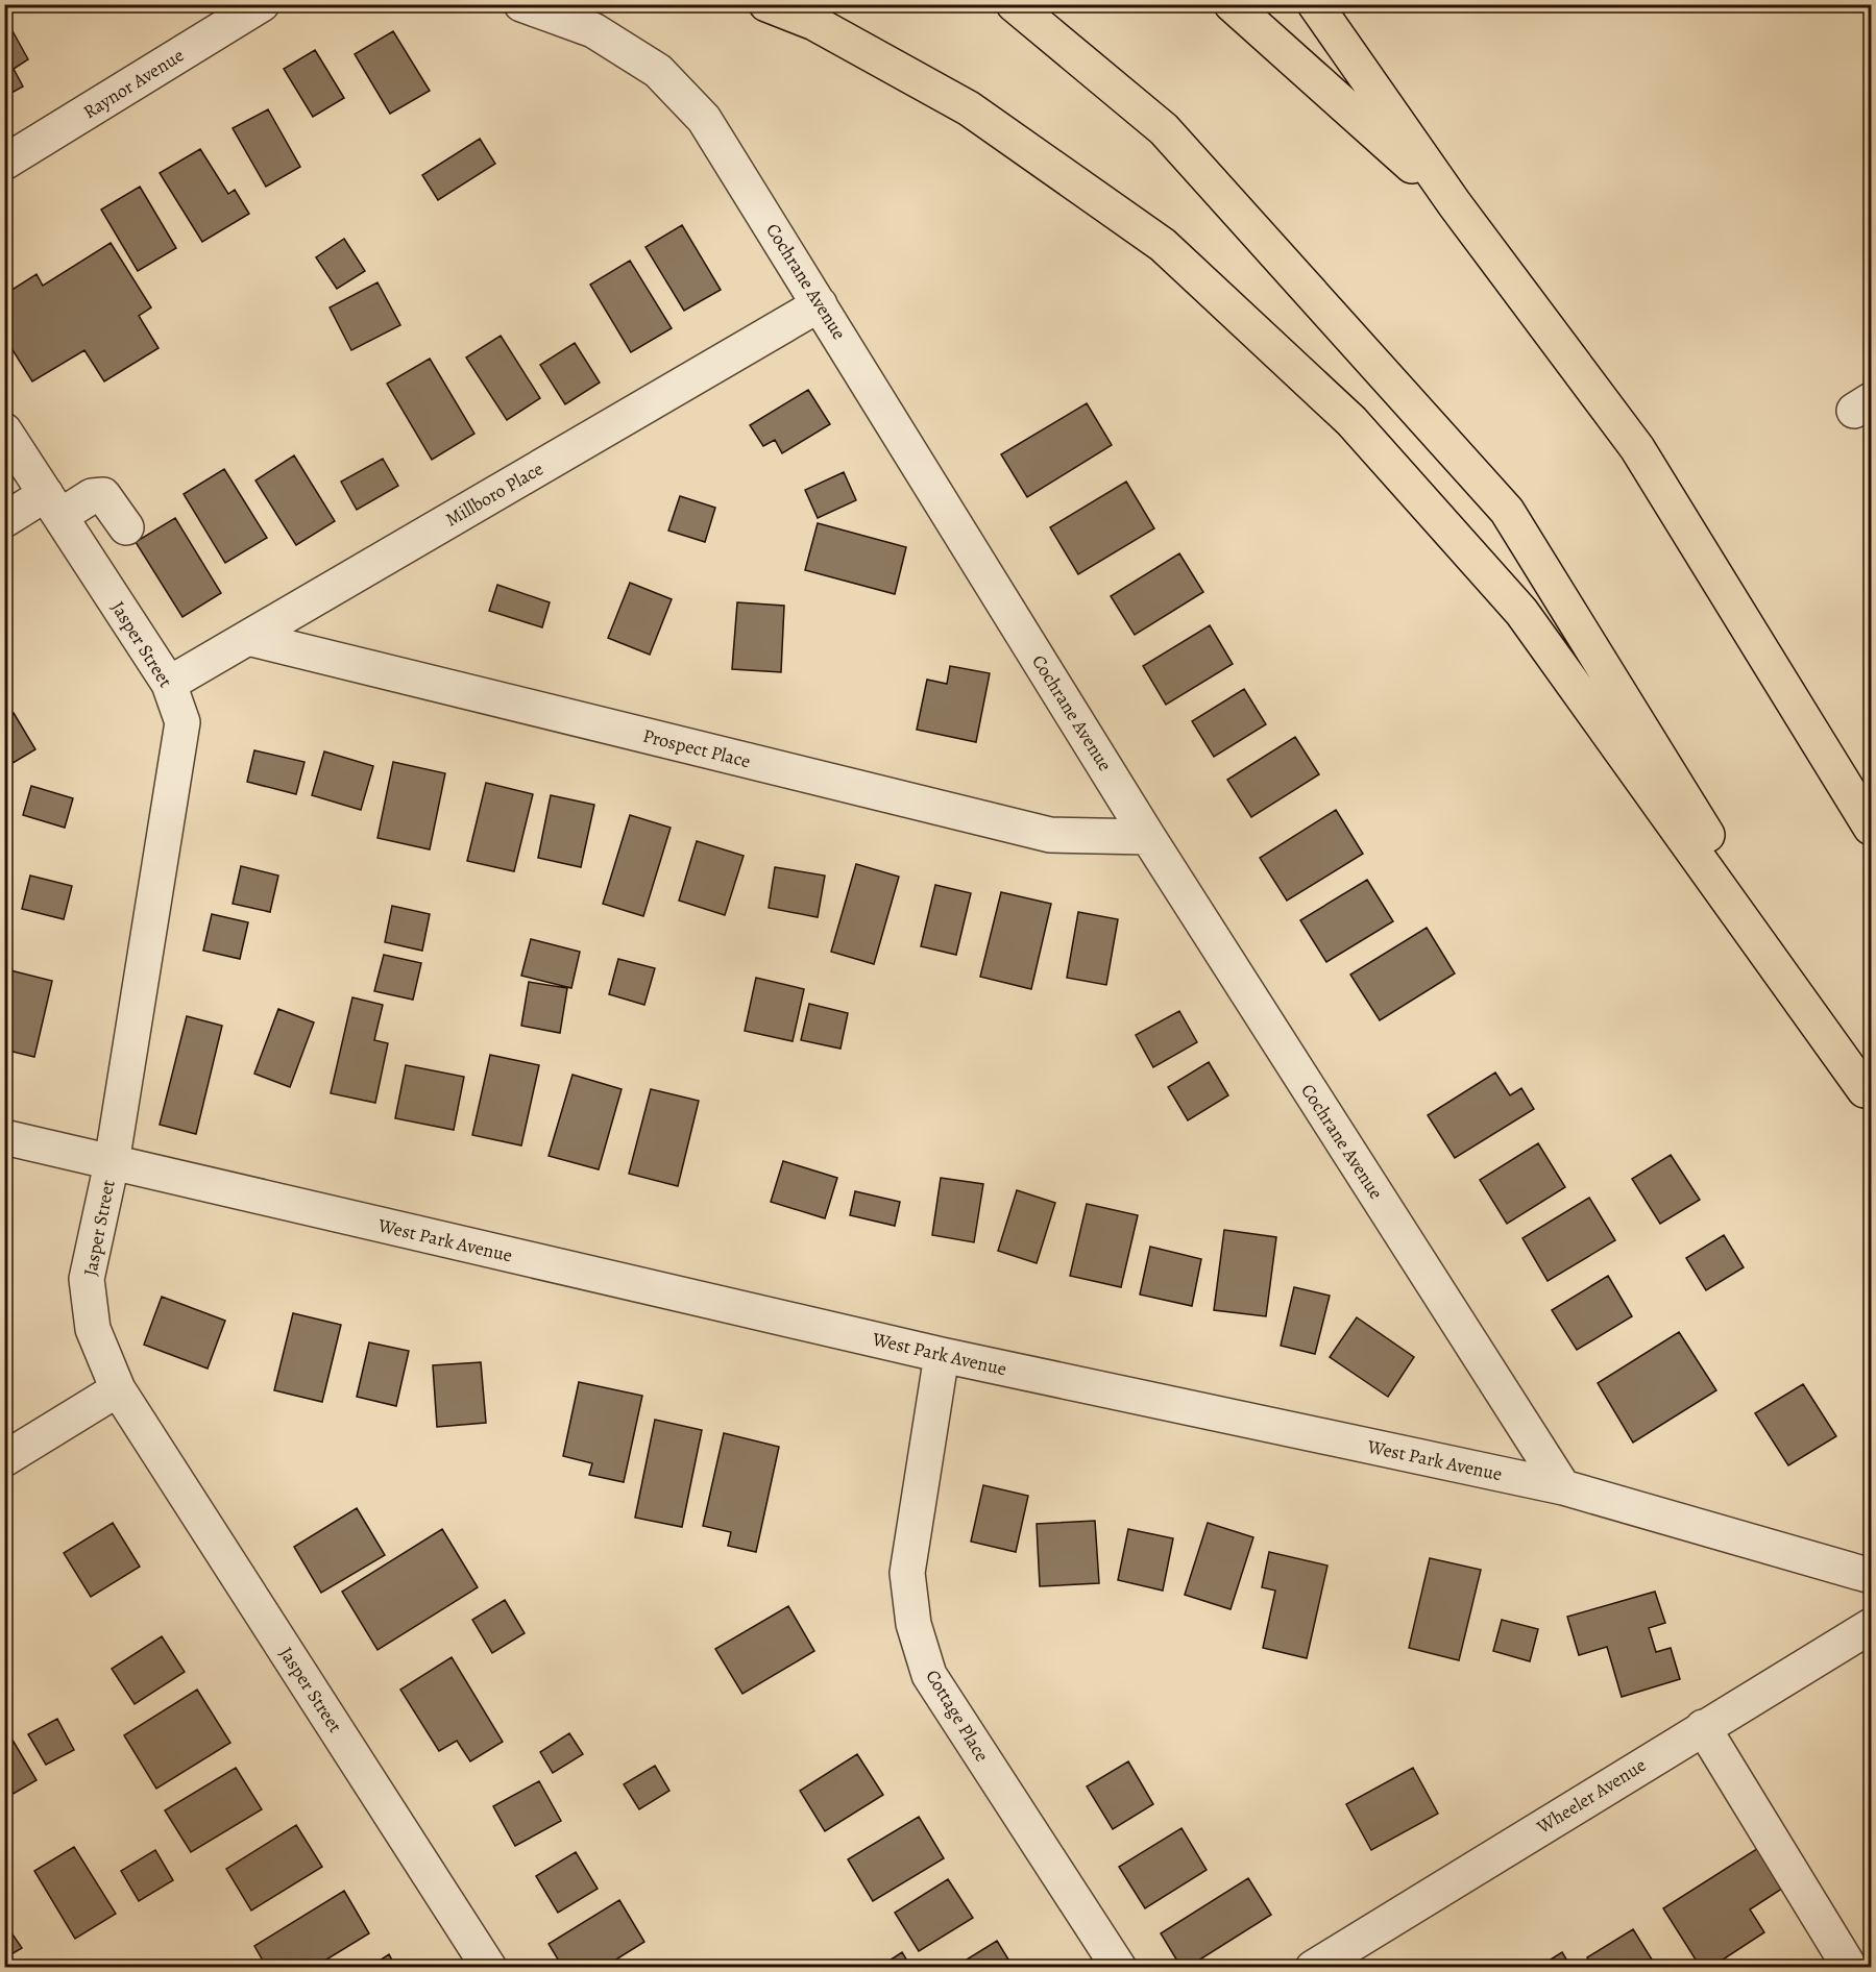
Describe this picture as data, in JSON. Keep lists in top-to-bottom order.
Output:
{
  "streets": {
    "street": [
      "Raynor Avenue",
      "Cochrane Avenue",
      "Millboro Place",
      "Jasper Street",
      "Prospect Place",
      "West Park Avenue",
      "Cottage Place",
      "Wheeler Avenue"
    ]
  },
  "crossings": [
    ["Cochrane Avenue", "Millboro Place"],
    ["Cochrane Avenue", "Prospect Place"],
    ["Cochrane Avenue", "West Park Avenue"],
    ["Millboro Place", "Jasper Street"],
    ["Millboro Place", "Prospect Place"],
    ["Jasper Street", "West Park Avenue"],
    ["West Park Avenue", "Cottage Place"]
  ]
}
